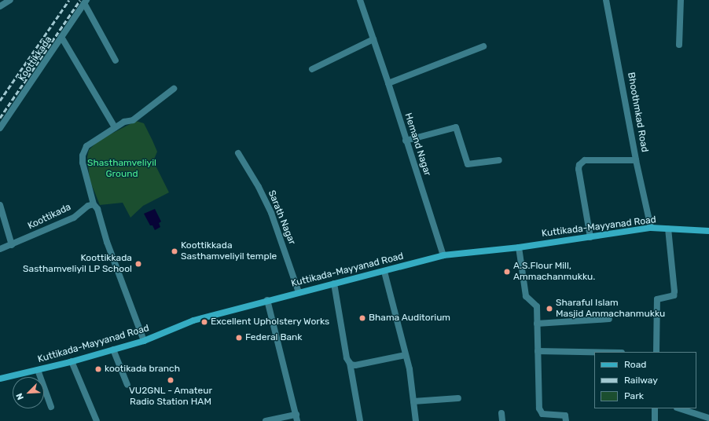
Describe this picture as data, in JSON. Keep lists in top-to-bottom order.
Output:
{
  "streets": {
    "main road": ["Kuttikada-Mayyanad Road"],
    "street": [
      "Koottikkada",
      "Bhoothmkad Road",
      "Hemand Nagar",
      "Koottikada",
      "Sarath Nagar"
    ]
  },
  "crossings": [
    ["Bhoothmkad Road", "Kuttikada-Mayyanad Road"],
    ["Hemand Nagar", "Kuttikada-Mayyanad Road"],
    ["Sarath Nagar", "Kuttikada-Mayyanad Road"]
  ],
  "parks": ["Shasthamveliyil Ground"],
  "places": [
    "Koottikkada Sasthamveliyil temple",
    "Koottikkada Sasthamveliyil LP School",
    "A.S.Flour Mill, Ammachanmukku.",
    "Sharaful Islam Masjid Ammachanmukku",
    "Bhama Auditorium",
    "Excellent Upholstery Works",
    "Federal Bank",
    "kootikada branch",
    "VU2GNL - Amateur Radio Station HAM"
  ],
  "legend": ["Road", "Railway", "Park"],
  "north": "bottom left"
}
